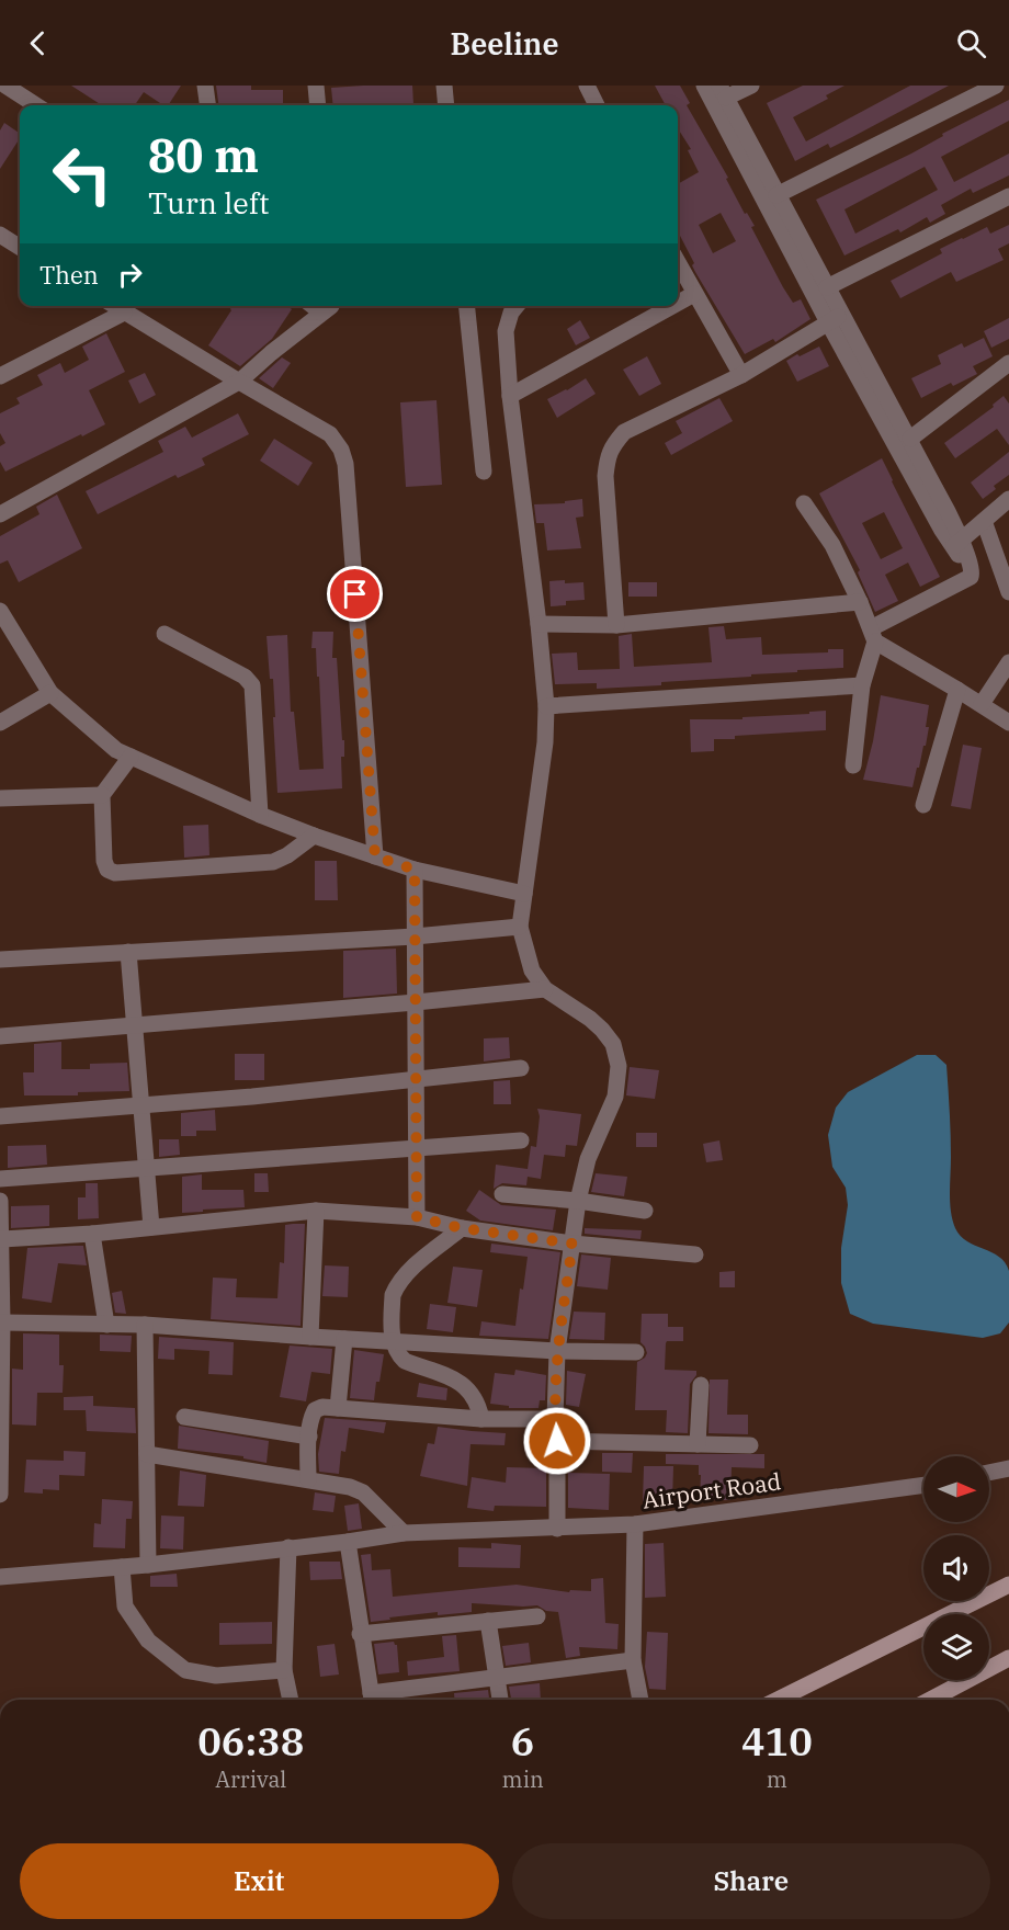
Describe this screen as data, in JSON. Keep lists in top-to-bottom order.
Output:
{
  "streets": {
    "street": ["Airport Road"]
  },
  "north": "right",
  "page": {
    "header": "Beeline",
    "turn": ["80 m", "Turn left"],
    "then": "Then",
    "eta": [
      "06:38",
      "Arrival",
      "6",
      "min",
      "410",
      "m"
    ],
    "buttons": ["Exit", "Share"]
  }
}
